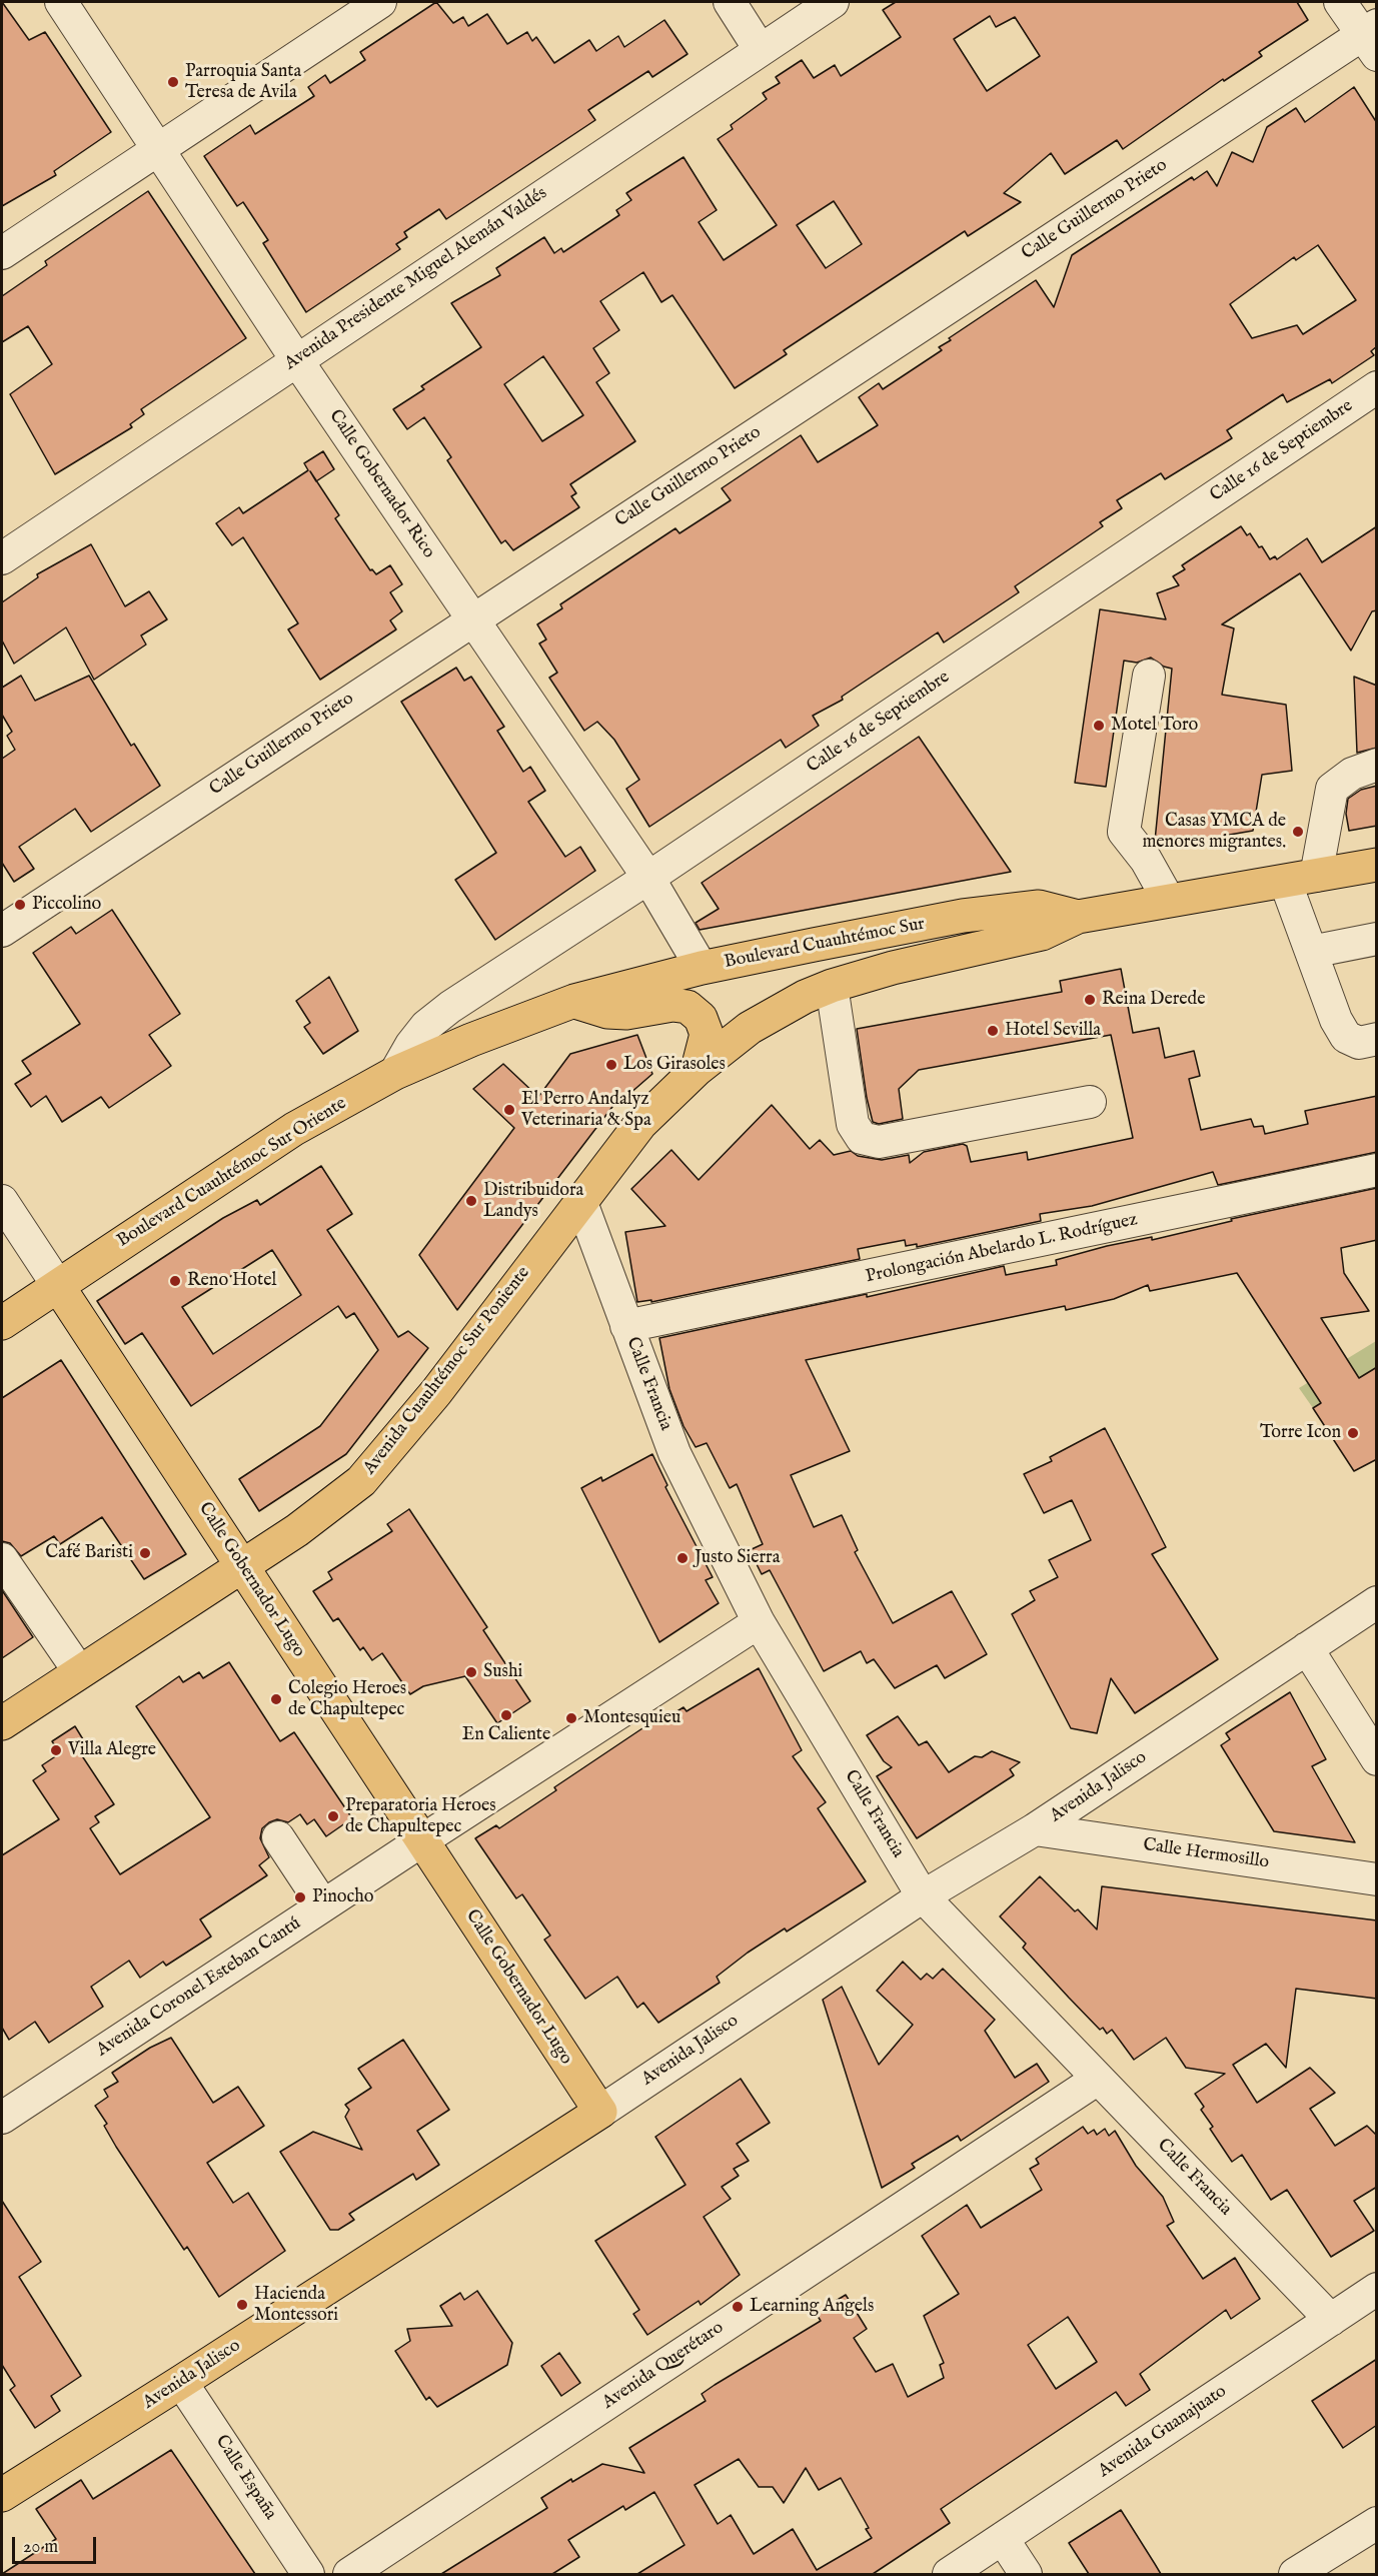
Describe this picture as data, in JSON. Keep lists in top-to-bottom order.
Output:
{
  "streets": {
    "main road": [
      "Boulevard Cuauhtémoc Sur",
      "Boulevard Cuauhtémoc Sur Oriente",
      "Avenida Cuauhtémoc Sur Poniente",
      "Calle Gobernador Lugo",
      "Avenida Jalisco"
    ],
    "street": [
      "Calle Guillermo Prieto",
      "Avenida Presidente Miguel Alemán Valdés",
      "Calle 16 de Septiembre",
      "Calle Gobernador Rico",
      "Prolongación Abelardo L. Rodríguez",
      "Calle Francia",
      "Calle Hermosillo",
      "Avenida Coronel Esteban Cantú",
      "Avenida Querétaro",
      "Avenida Guanajuato",
      "Calle España"
    ]
  },
  "crossings": [
    ["Calle Guillermo Prieto", "Calle Gobernador Rico"],
    ["Avenida Presidente Miguel Alemán Valdés", "Calle Gobernador Rico"],
    ["Calle 16 de Septiembre", "Calle Gobernador Rico"],
    ["Calle 16 de Septiembre", "Boulevard Cuauhtémoc Sur Oriente"],
    ["Calle Gobernador Rico", "Boulevard Cuauhtémoc Sur"],
    ["Boulevard Cuauhtémoc Sur", "Boulevard Cuauhtémoc Sur Oriente"],
    ["Boulevard Cuauhtémoc Sur", "Avenida Cuauhtémoc Sur Poniente"],
    ["Boulevard Cuauhtémoc Sur Oriente", "Calle Gobernador Lugo"],
    ["Prolongación Abelardo L. Rodríguez", "Calle Francia"],
    ["Avenida Cuauhtémoc Sur Poniente", "Calle Francia"],
    ["Avenida Cuauhtémoc Sur Poniente", "Calle Gobernador Lugo"],
    ["Calle Francia", "Avenida Jalisco"],
    ["Calle Francia", "Avenida Coronel Esteban Cantú"],
    ["Calle Francia", "Avenida Querétaro"],
    ["Calle Francia", "Avenida Guanajuato"],
    ["Calle Gobernador Lugo", "Avenida Jalisco"],
    ["Calle Gobernador Lugo", "Avenida Coronel Esteban Cantú"],
    ["Avenida Jalisco", "Calle Hermosillo"],
    ["Avenida Jalisco", "Calle España"]
  ],
  "places": [
    "Parroquia Santa Teresa de Avila",
    "Motel Toro",
    "Casas YMCA de menores migrantes.",
    "Piccolino",
    "Reina Derede",
    "Hotel Sevilla",
    "Los Girasoles",
    "El Perro Andalyz Veterinaria & Spa",
    "Distribuidora Landys",
    "Reno Hotel",
    "Torre Icon",
    "Café Baristi",
    "Justo Sierra",
    "Sushi",
    "Colegio Heroes de Chapultepec",
    "En Caliente",
    "Montesquieu",
    "Villa Alegre",
    "Preparatoria Heroes de Chapultepec",
    "Pinocho",
    "Hacienda Montessori",
    "Learning Angels"
  ],
  "scale_bar": "20 m"
}
